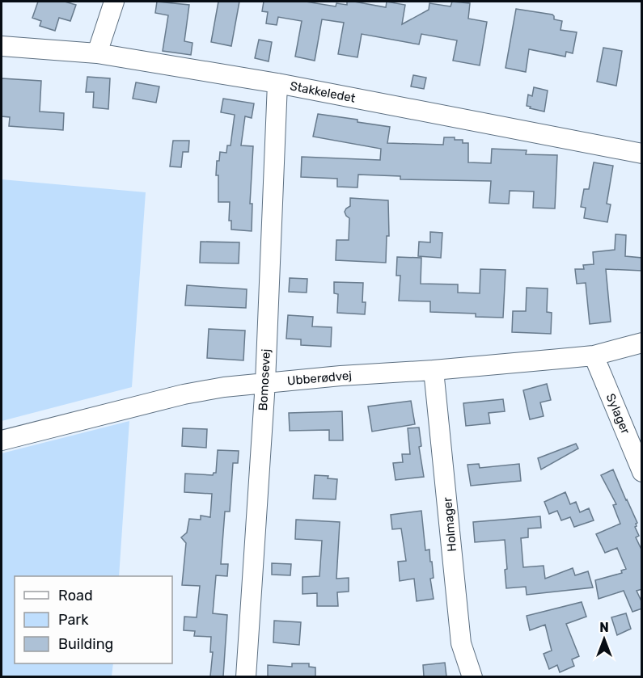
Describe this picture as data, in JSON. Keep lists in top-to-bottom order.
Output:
{
  "streets": {
    "street": [
      "Stakkeledet",
      "Ubberødvej",
      "Bomosevej",
      "Sylager",
      "Holmager"
    ]
  },
  "crossings": [
    ["Stakkeledet", "Bomosevej"],
    ["Ubberødvej", "Bomosevej"],
    ["Ubberødvej", "Sylager"],
    ["Ubberødvej", "Holmager"]
  ],
  "legend": ["Road", "Park", "Building"],
  "north": "top"
}
